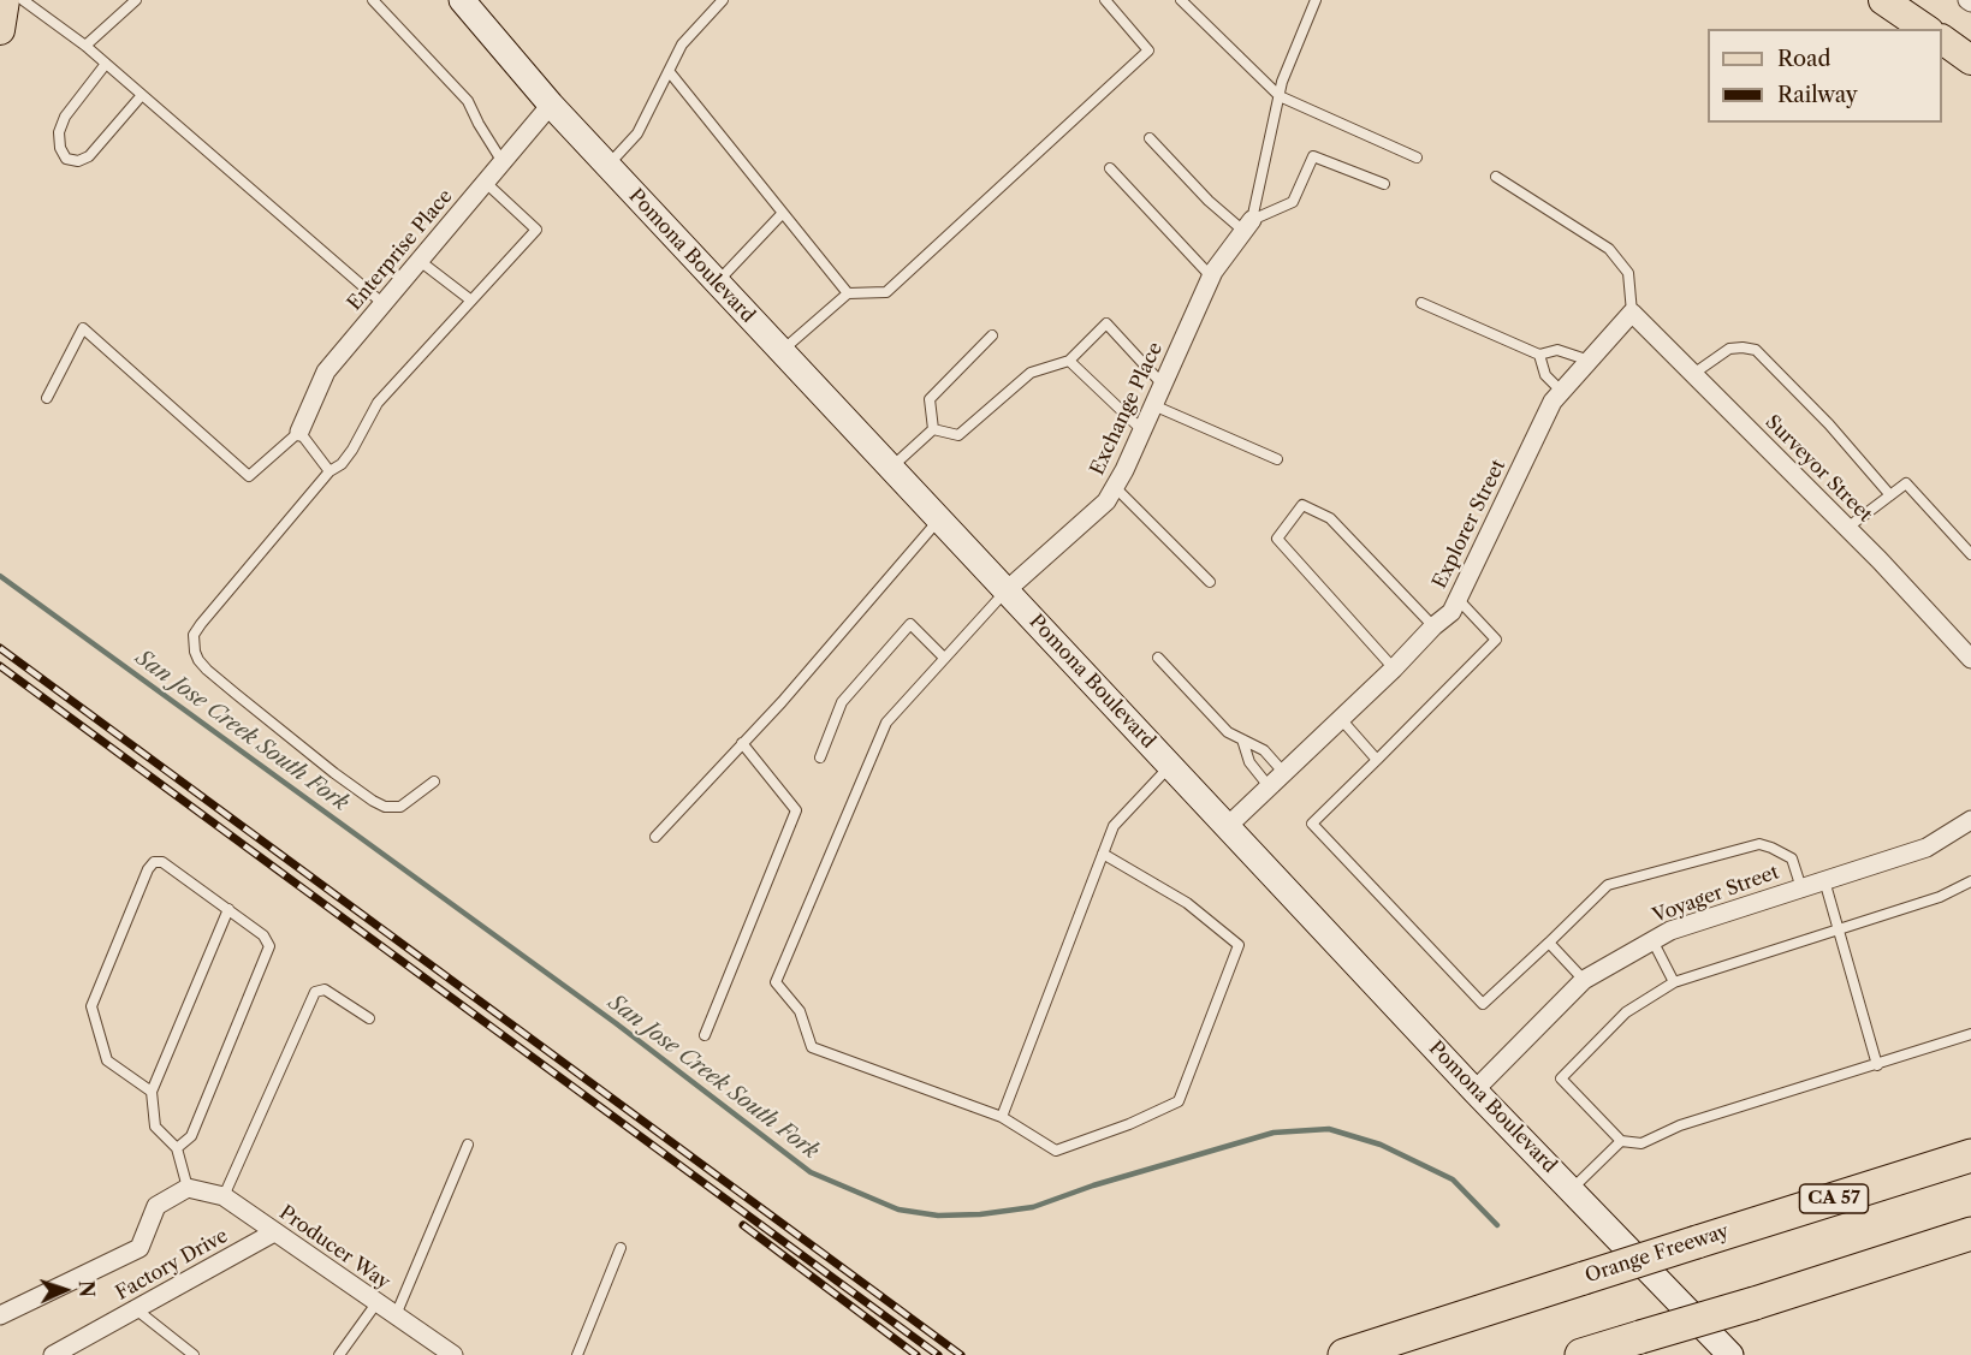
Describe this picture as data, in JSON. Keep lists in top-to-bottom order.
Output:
{
  "streets": {
    "highway": ["CA 57", "Orange Freeway"],
    "street": [
      "Enterprise Place",
      "Pomona Boulevard",
      "Exchange Place",
      "Surveyor Street",
      "Explorer Street",
      "Voyager Street",
      "Producer Way",
      "Factory Drive"
    ]
  },
  "crossings": [
    ["Enterprise Place", "Pomona Boulevard"],
    ["Pomona Boulevard", "Exchange Place"],
    ["Pomona Boulevard", "Explorer Street"],
    ["Pomona Boulevard", "Voyager Street"],
    ["Surveyor Street", "Explorer Street"],
    ["Producer Way", "Factory Drive"]
  ],
  "water": ["San Jose Creek South Fork"],
  "legend": ["Road", "Railway"],
  "north": "right"
}
